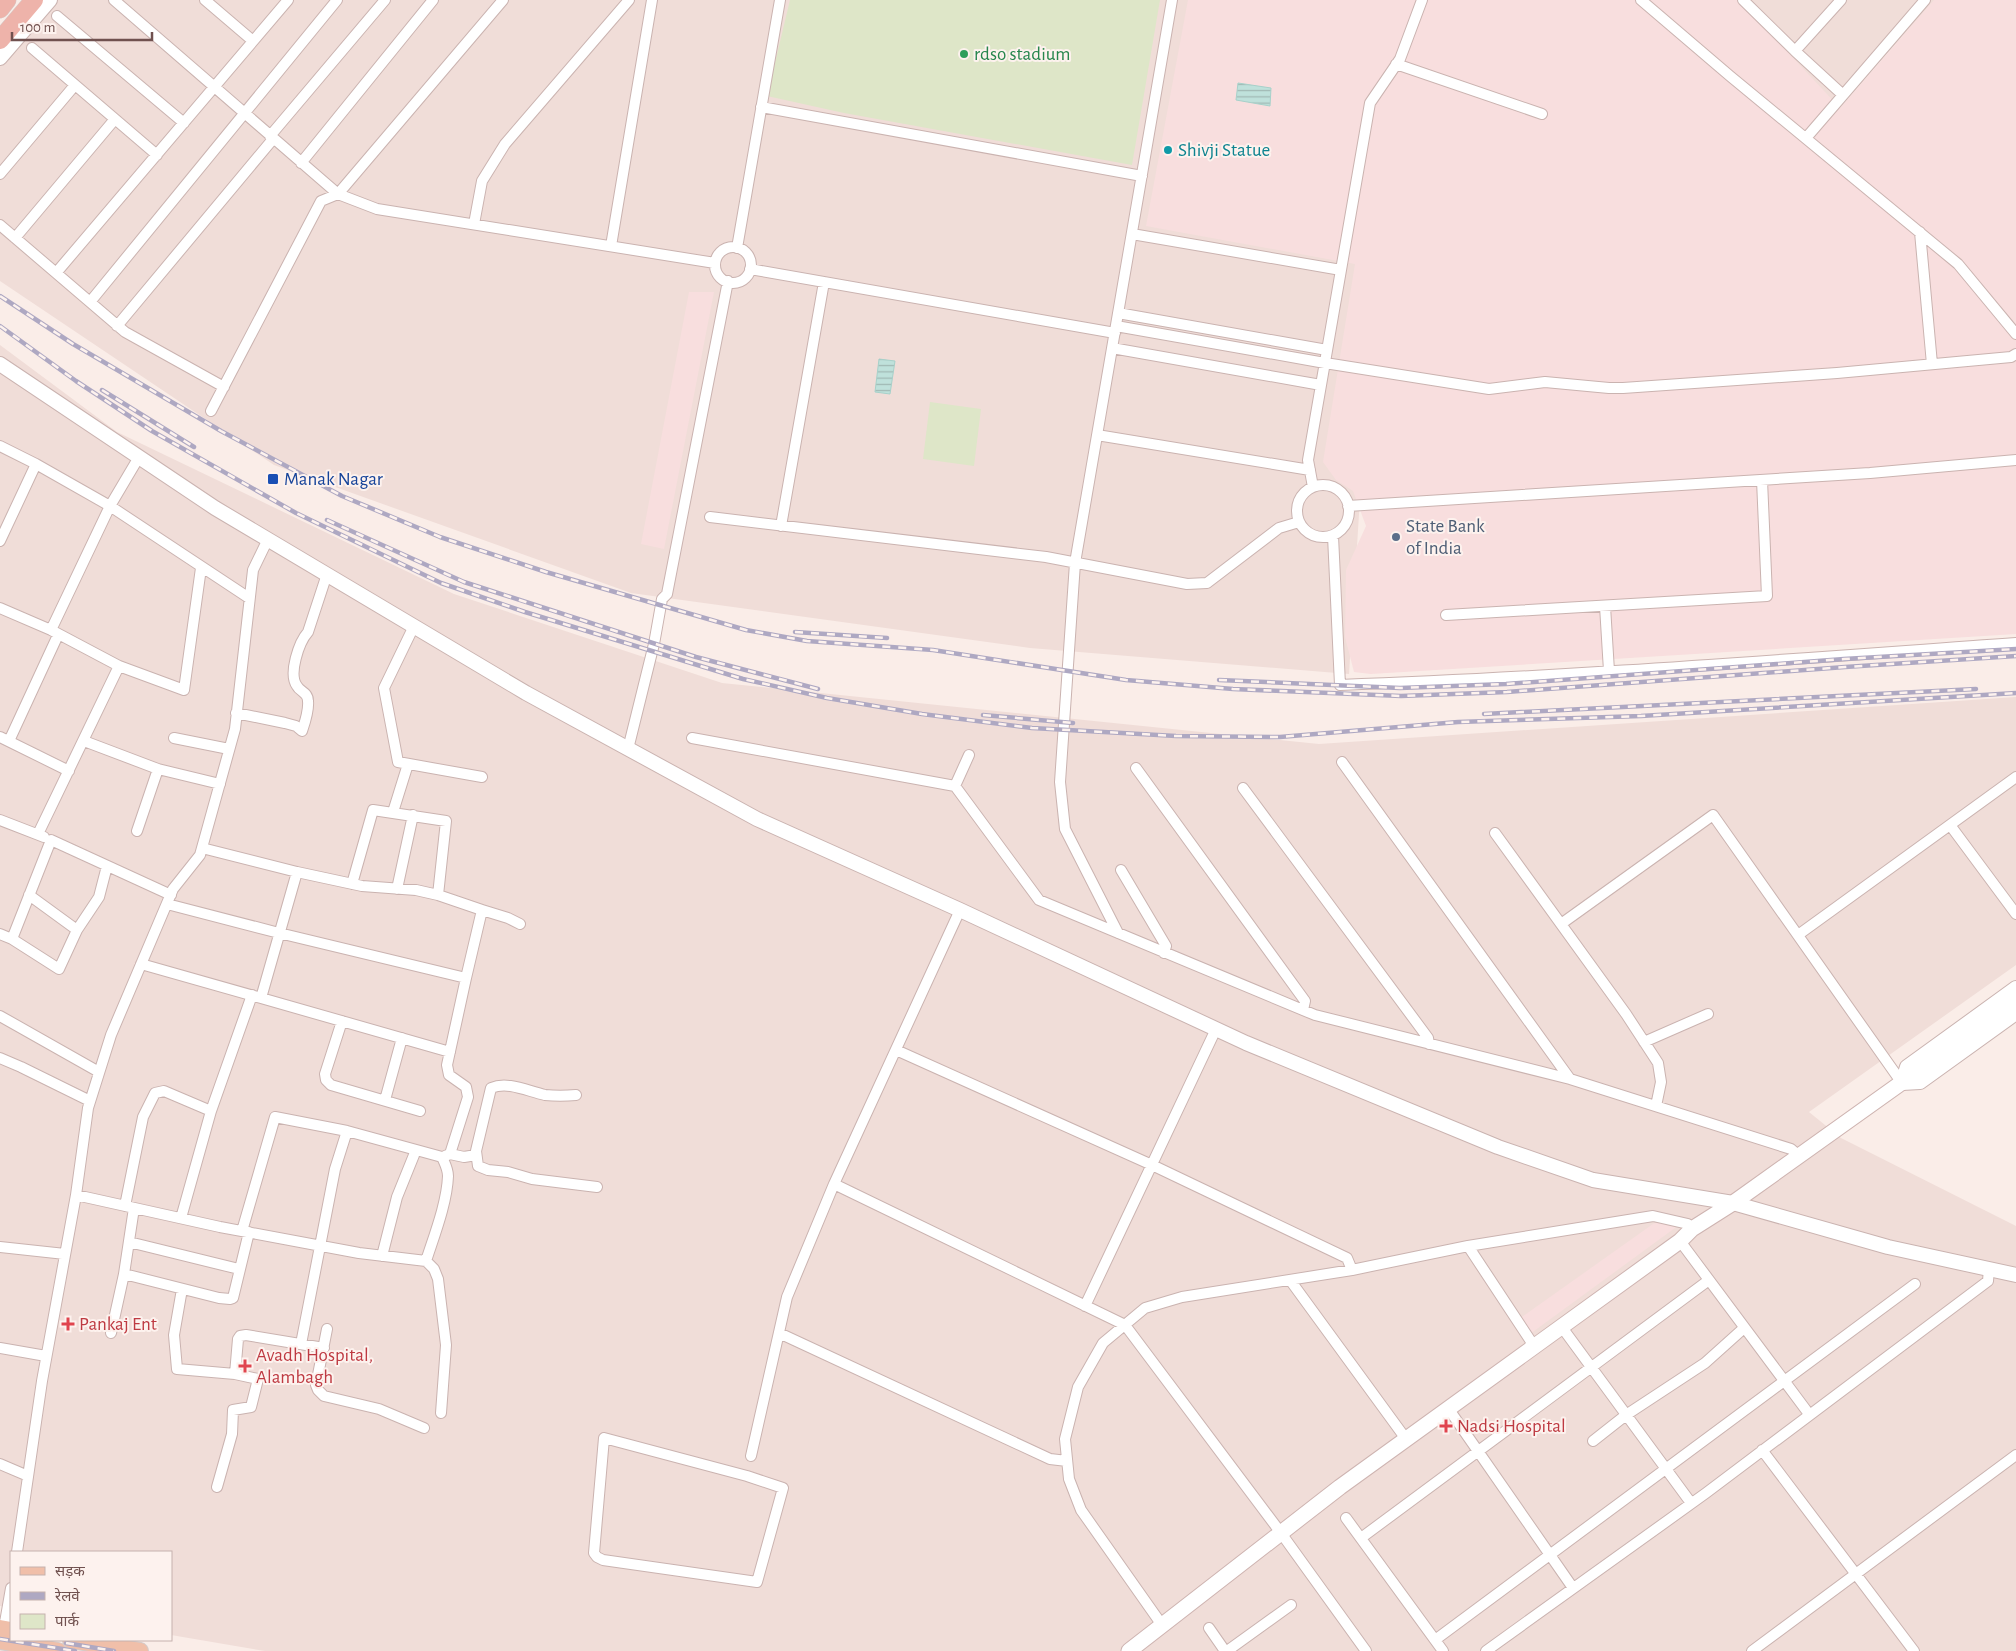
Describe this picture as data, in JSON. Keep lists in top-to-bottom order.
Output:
{
  "places": {
    "other": ["rdso stadium", "Shivji Statue", "State Bank of India"],
    "transit": ["Manak Nagar"],
    "health": ["Pankaj Ent", "Avadh Hospital, Alambagh", "Nadsi Hospital"]
  },
  "legend": ["सड़क", "रेलवे", "पार्क"],
  "scale_bar": "100 m"
}
